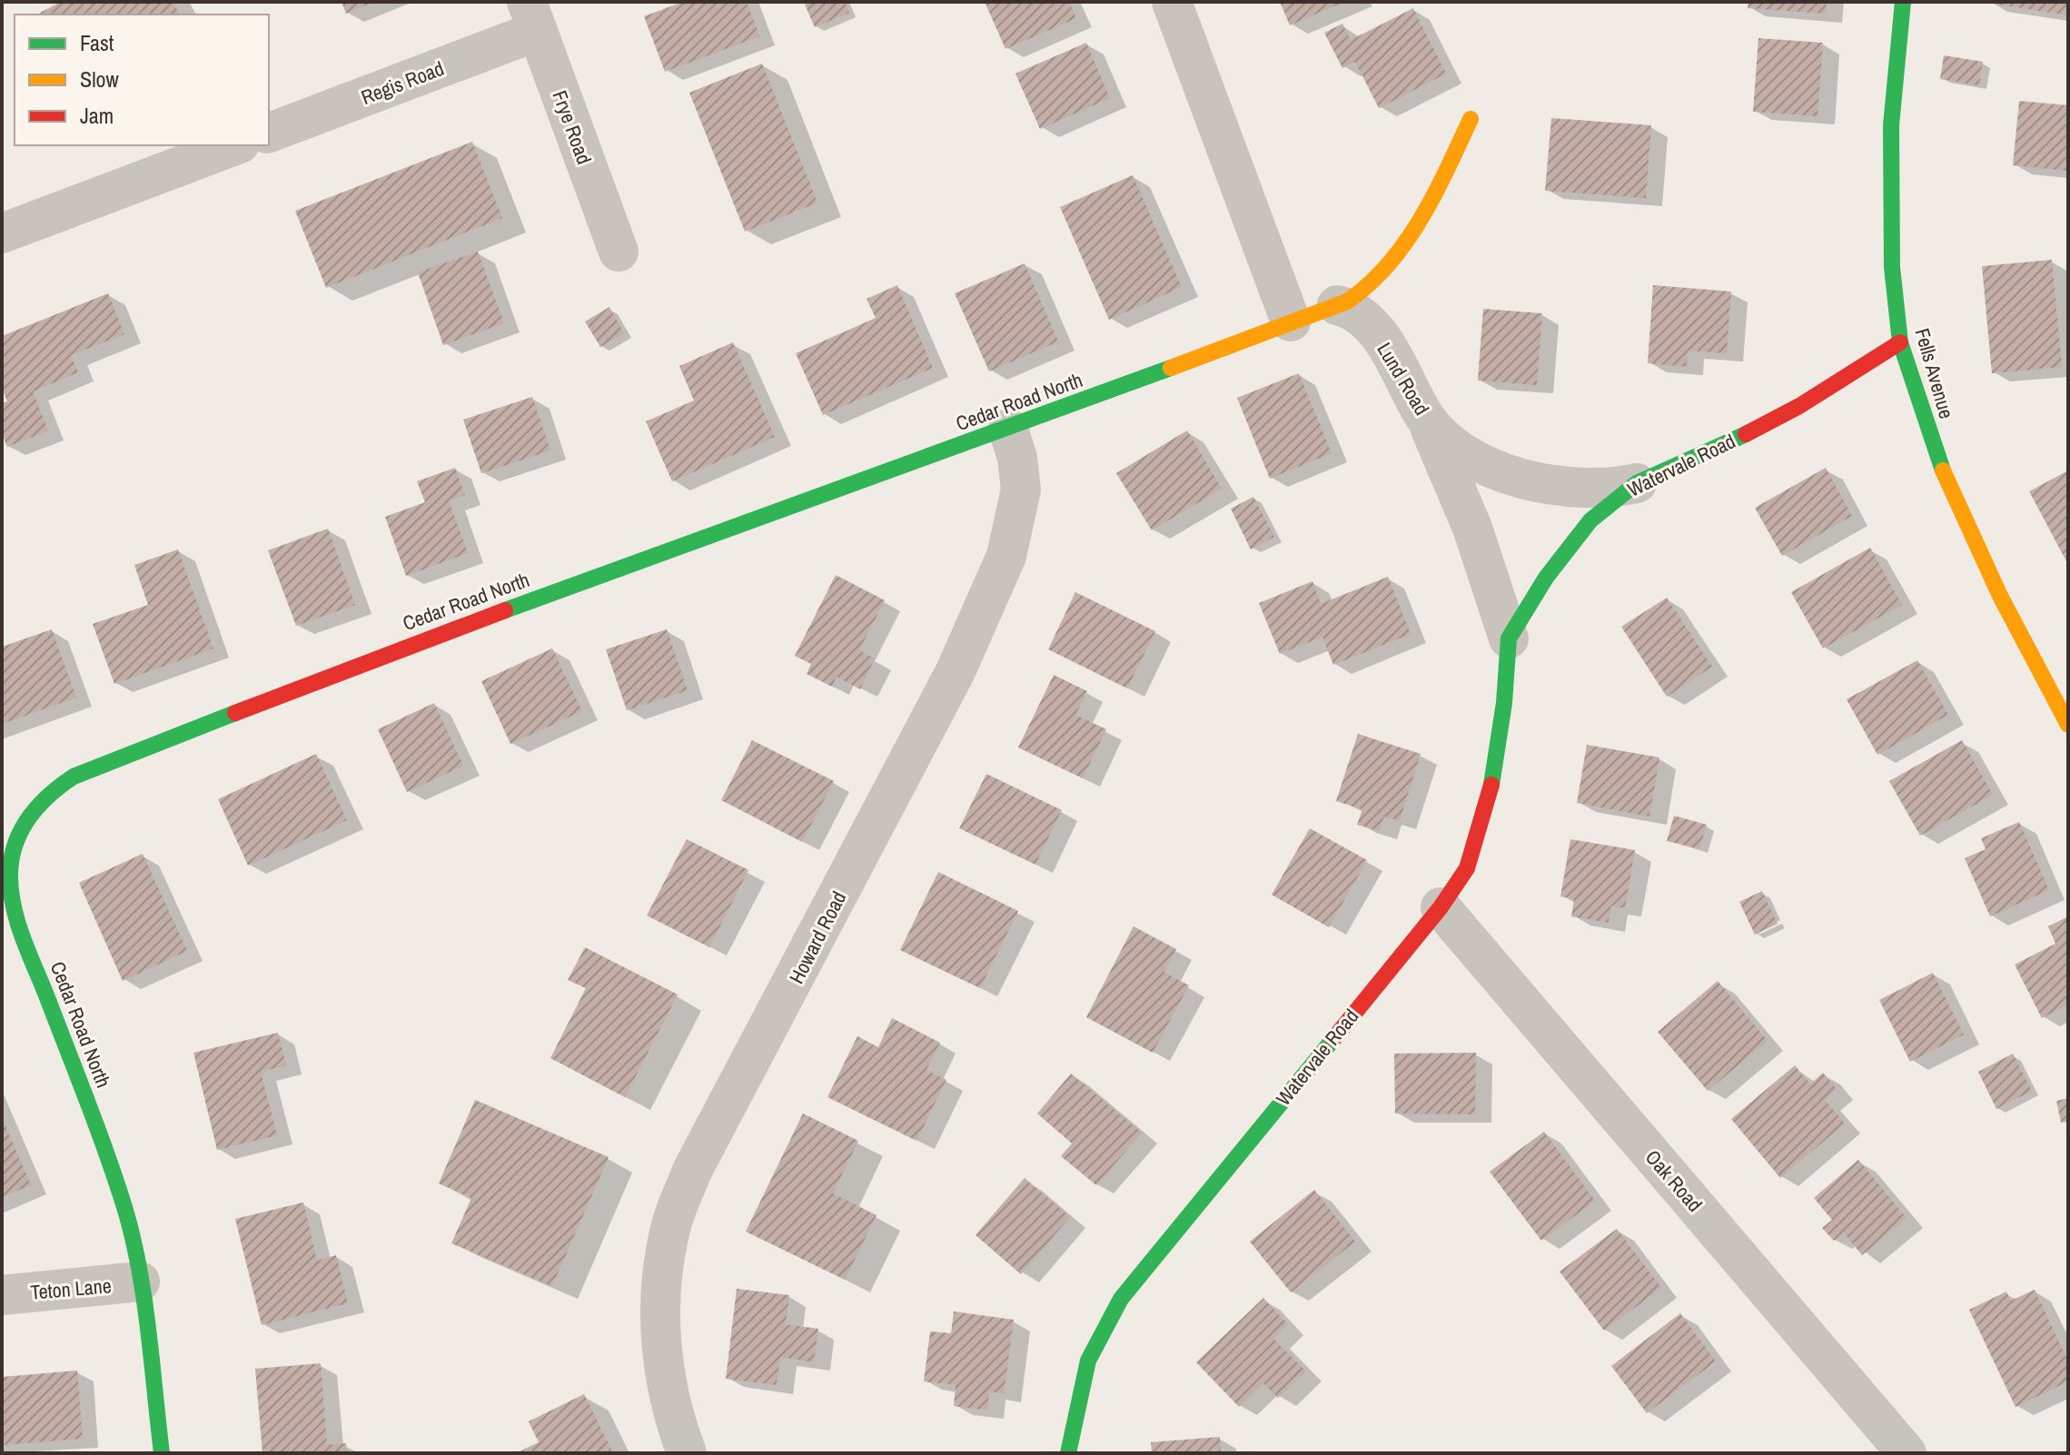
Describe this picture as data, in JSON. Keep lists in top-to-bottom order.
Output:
{
  "streets": {
    "street": [
      "Regis Road",
      "Frye Road",
      "Fells Avenue",
      "Lund Road",
      "Cedar Road North",
      "Watervale Road",
      "Howard Road",
      "Oak Road",
      "Teton Lane"
    ]
  },
  "crossings": [
    ["Regis Road", "Frye Road"],
    ["Fells Avenue", "Watervale Road"],
    ["Lund Road", "Cedar Road North"],
    ["Lund Road", "Watervale Road"],
    ["Cedar Road North", "Howard Road"],
    ["Cedar Road North", "Teton Lane"],
    ["Watervale Road", "Oak Road"]
  ],
  "legend": ["Fast", "Slow", "Jam"]
}
